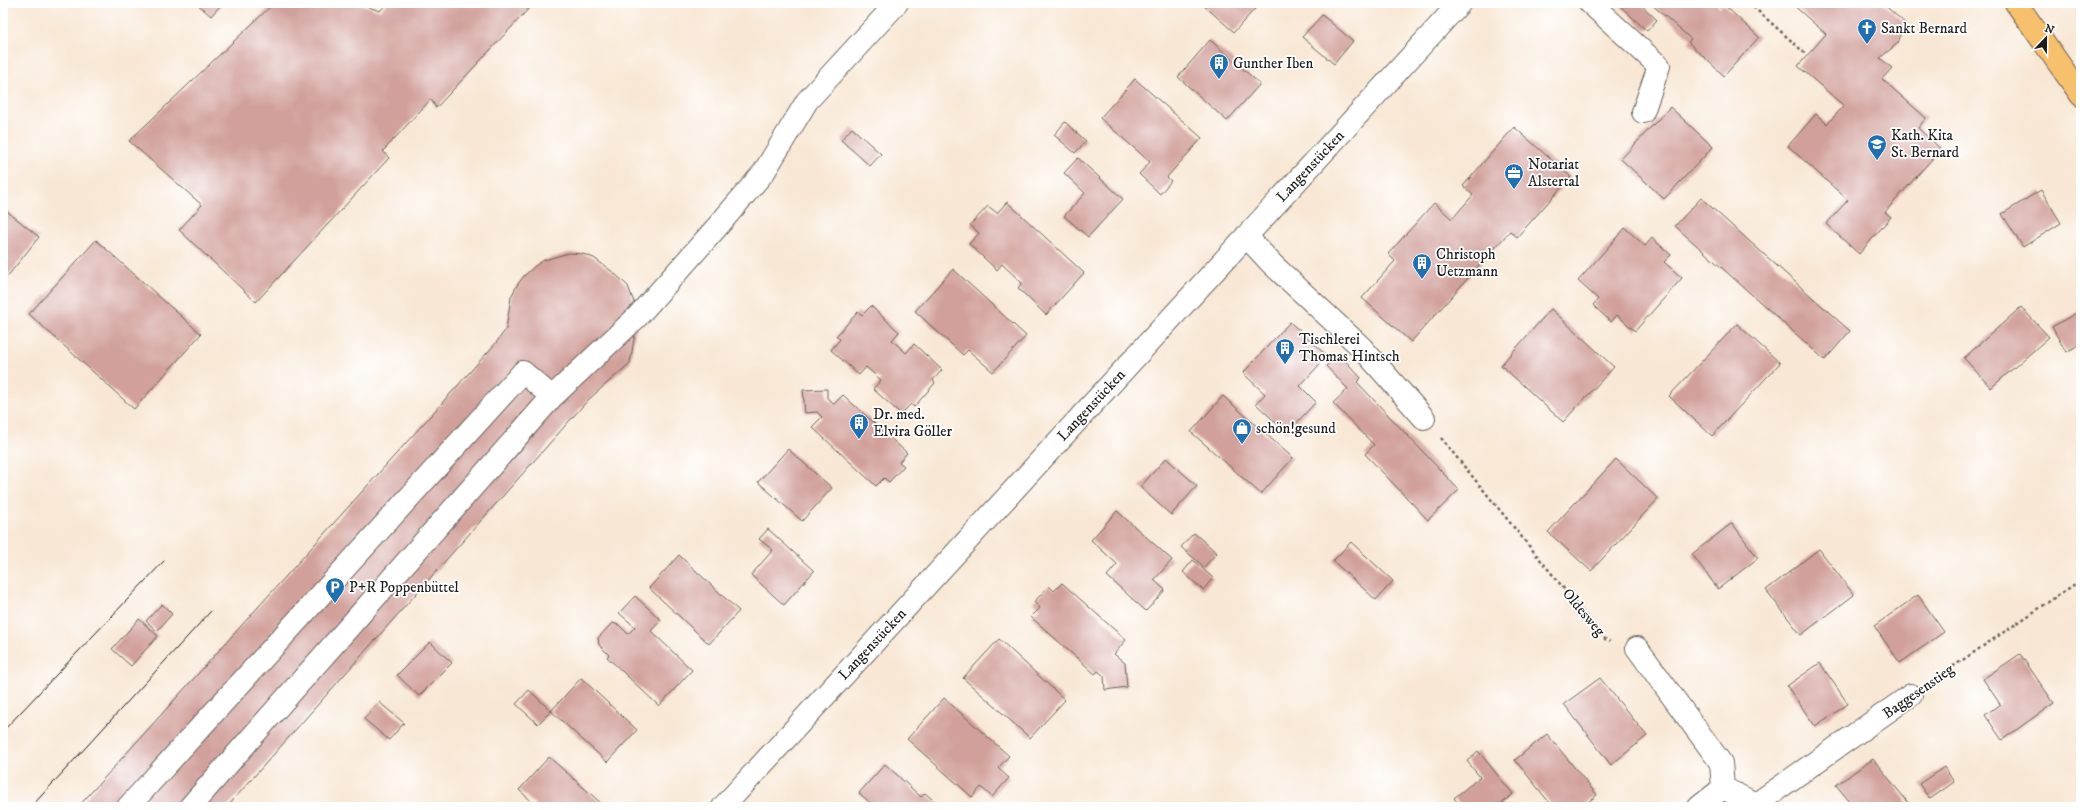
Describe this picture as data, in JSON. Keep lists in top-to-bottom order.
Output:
{
  "streets": {
    "street": ["Langenstücken", "Baggesenstieg"],
    "path": ["Oldesweg"]
  },
  "places": {
    "church": ["Sankt Bernard"],
    "building": [
      "Gunther Iben",
      "Christoph Uetzmann",
      "Tischlerei Thomas Hintsch",
      "Dr. med. Elvira Göller"
    ],
    "school or university": ["Kath. Kita St. Bernard"],
    "office": ["Notariat Alstertal"],
    "shop": ["schön!gesund"],
    "parking": ["P+R Poppenbüttel"]
  },
  "north": "top"
}
